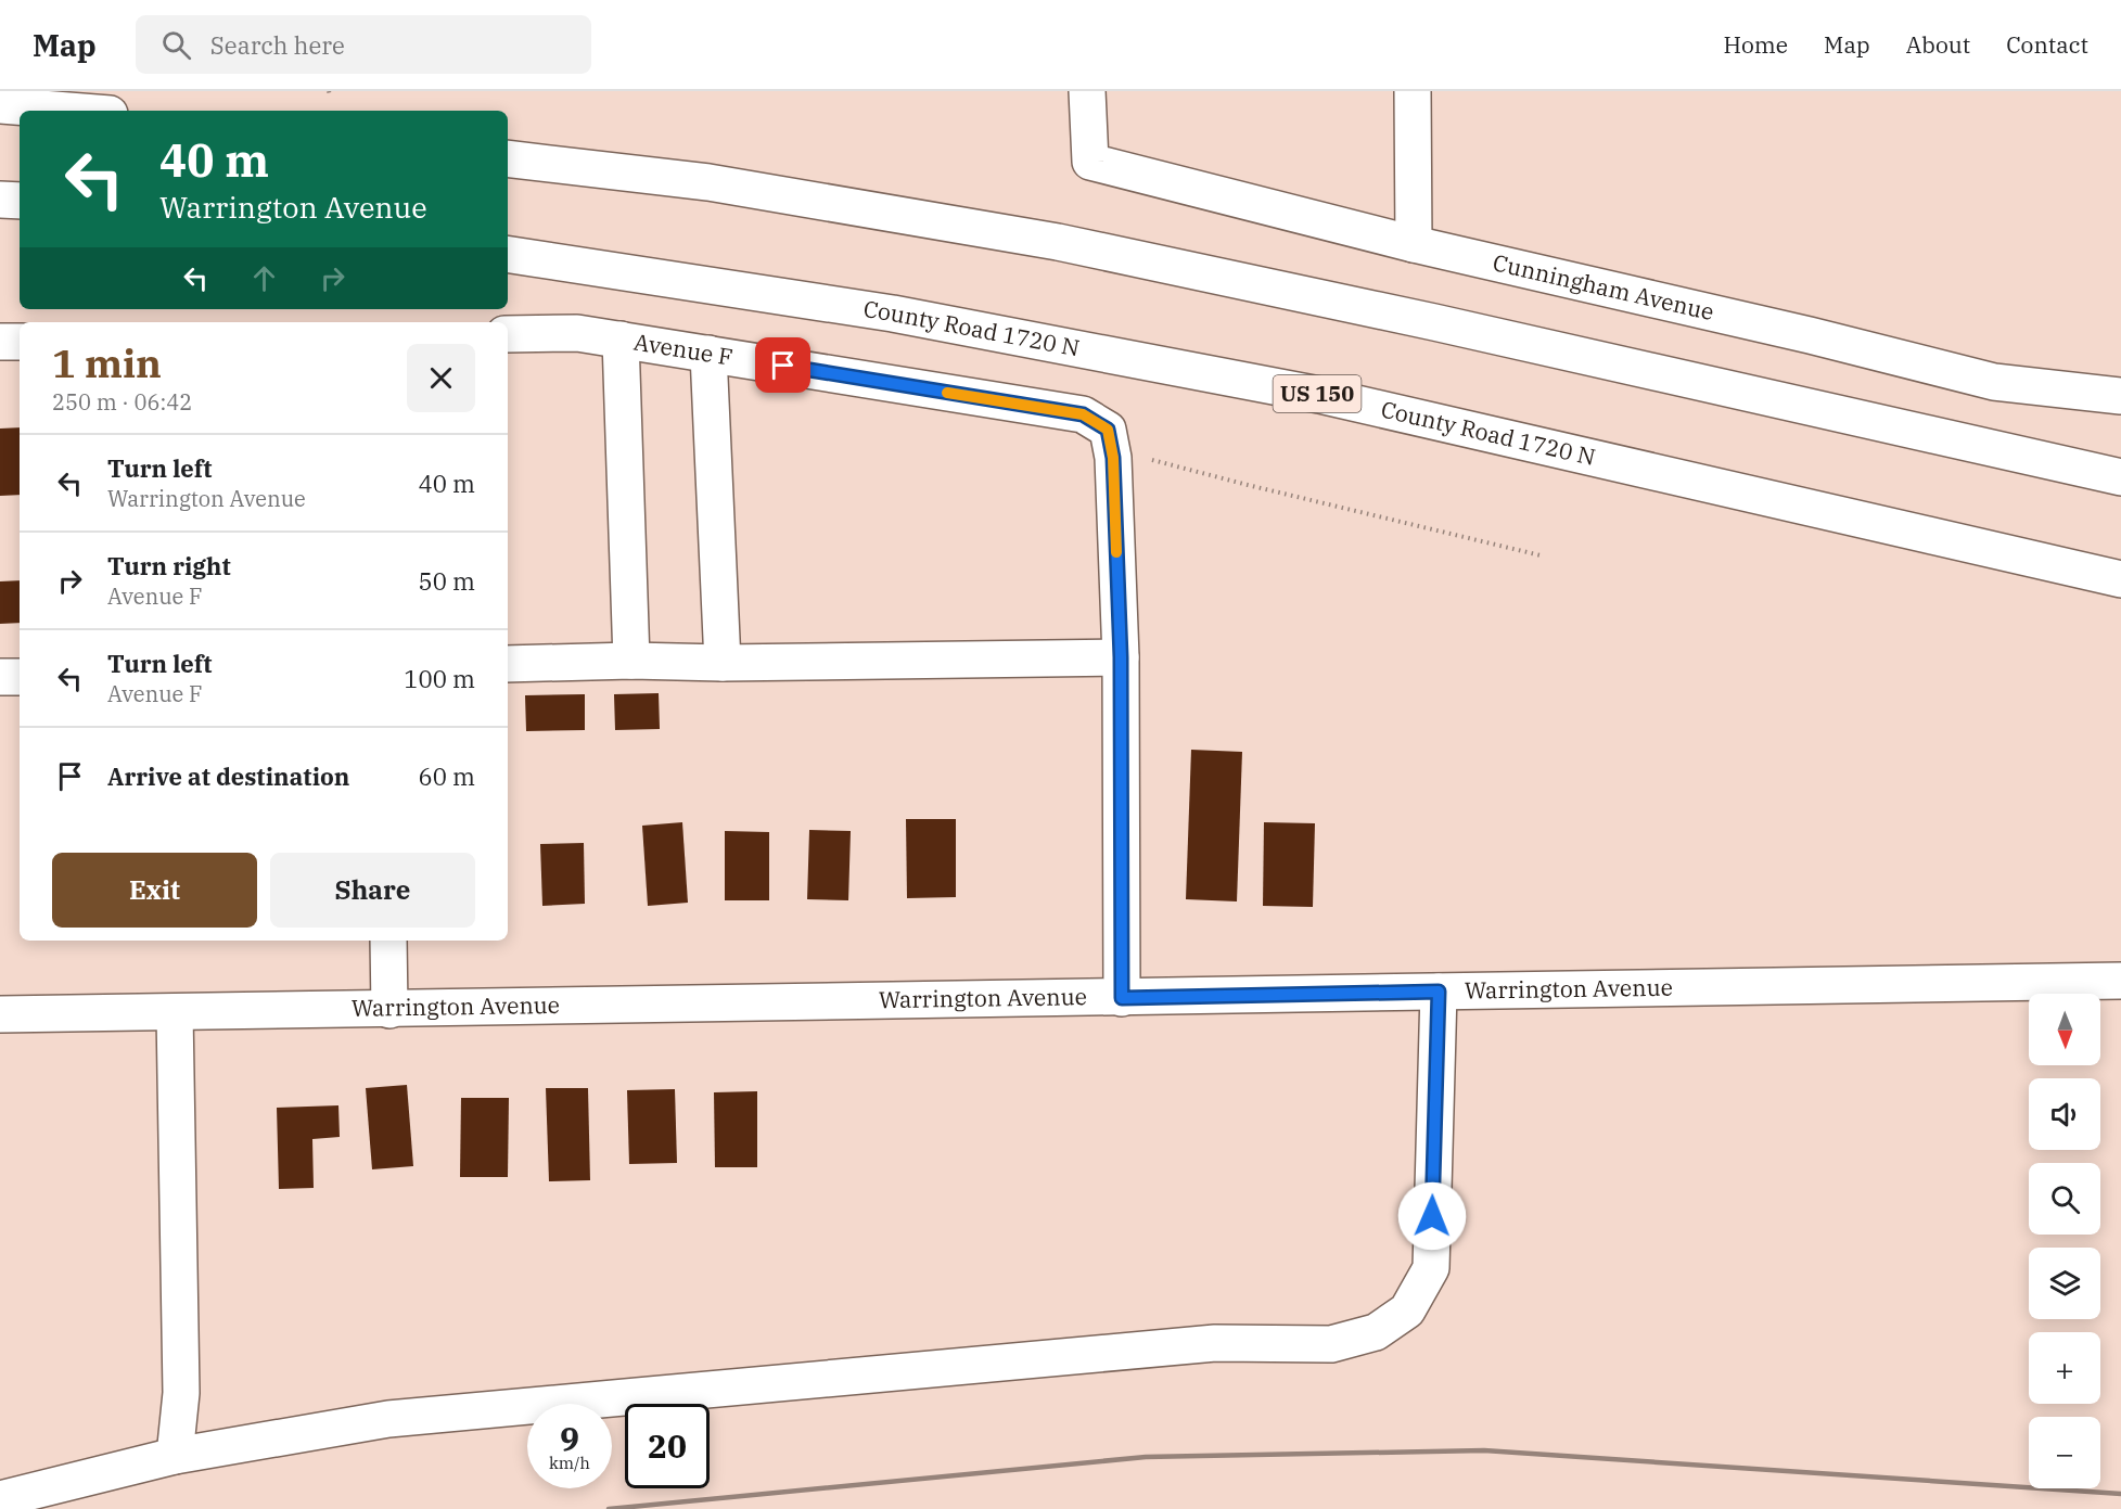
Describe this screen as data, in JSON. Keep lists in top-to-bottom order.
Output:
{
  "streets": {
    "street": [
      "Cunningham Avenue",
      "County Road 1720 N",
      "Avenue F",
      "US 150",
      "Warrington Avenue"
    ]
  },
  "crossings": [
    ["Avenue F", "Warrington Avenue"]
  ],
  "north": "bottom",
  "page": {
    "header": "Map",
    "search": "Search here",
    "nav": [
      "Home",
      "Map",
      "About",
      "Contact"
    ],
    "turn": ["40 m", "Warrington Avenue"],
    "heading": ["1 min", "250 m · 06:42"],
    "list": [
      {
        "name": "Turn left",
        "note": "Warrington Avenue",
        "value": "40 m"
      },
      {
        "name": "Turn right",
        "note": "Avenue F",
        "value": "50 m"
      },
      {
        "name": "Turn left",
        "note": "Avenue F",
        "value": "100 m"
      },
      {
        "name": "Arrive at destination",
        "value": "60 m"
      }
    ],
    "buttons": ["Exit", "Share"],
    "map_buttons": ["+", "−"],
    "speed": "9 km/h",
    "limit": "20"
  }
}
